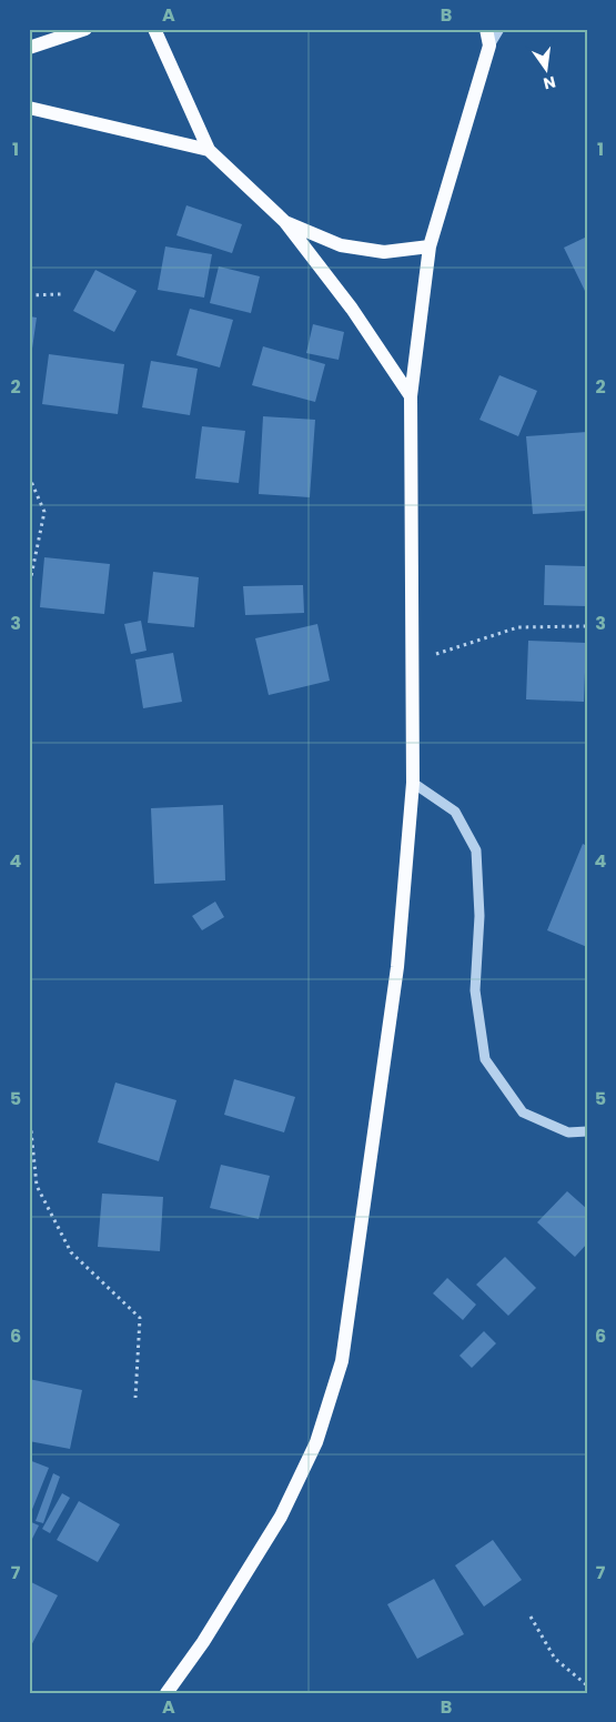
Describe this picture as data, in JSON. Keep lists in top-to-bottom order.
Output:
{
  "north": "bottom",
  "grid": {
    "columns": ["A", "B"],
    "rows": [
      "1",
      "2",
      "3",
      "4",
      "5",
      "6",
      "7"
    ]
  }
}
